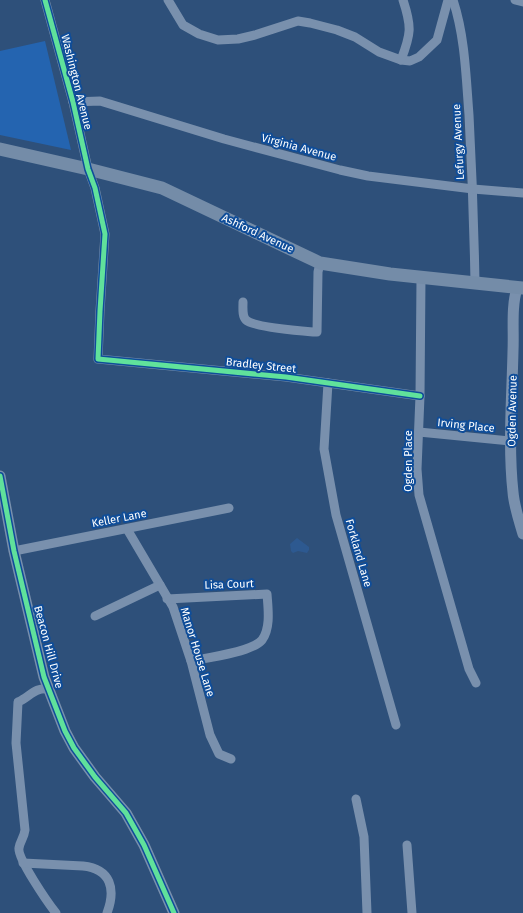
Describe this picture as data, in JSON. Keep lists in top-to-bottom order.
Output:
{
  "streets": {
    "main road": ["Ashford Avenue"],
    "street": [
      "Washington Avenue",
      "Lefurgy Avenue",
      "Virginia Avenue",
      "Bradley Street",
      "Ogden Avenue",
      "Irving Place",
      "Ogden Place",
      "Keller Lane",
      "Forkland Lane",
      "Lisa Court",
      "Beacon Hill Drive",
      "Manor House Lane"
    ]
  },
  "crossings": [
    ["Washington Avenue", "Virginia Avenue"],
    ["Washington Avenue", "Ashford Avenue"],
    ["Washington Avenue", "Bradley Street"],
    ["Lefurgy Avenue", "Virginia Avenue"],
    ["Lefurgy Avenue", "Ashford Avenue"],
    ["Ashford Avenue", "Ogden Avenue"],
    ["Ashford Avenue", "Ogden Place"],
    ["Bradley Street", "Ogden Place"],
    ["Bradley Street", "Forkland Lane"],
    ["Ogden Avenue", "Irving Place"],
    ["Irving Place", "Ogden Place"],
    ["Keller Lane", "Beacon Hill Drive"],
    ["Keller Lane", "Manor House Lane"],
    ["Lisa Court", "Manor House Lane"]
  ]
}
